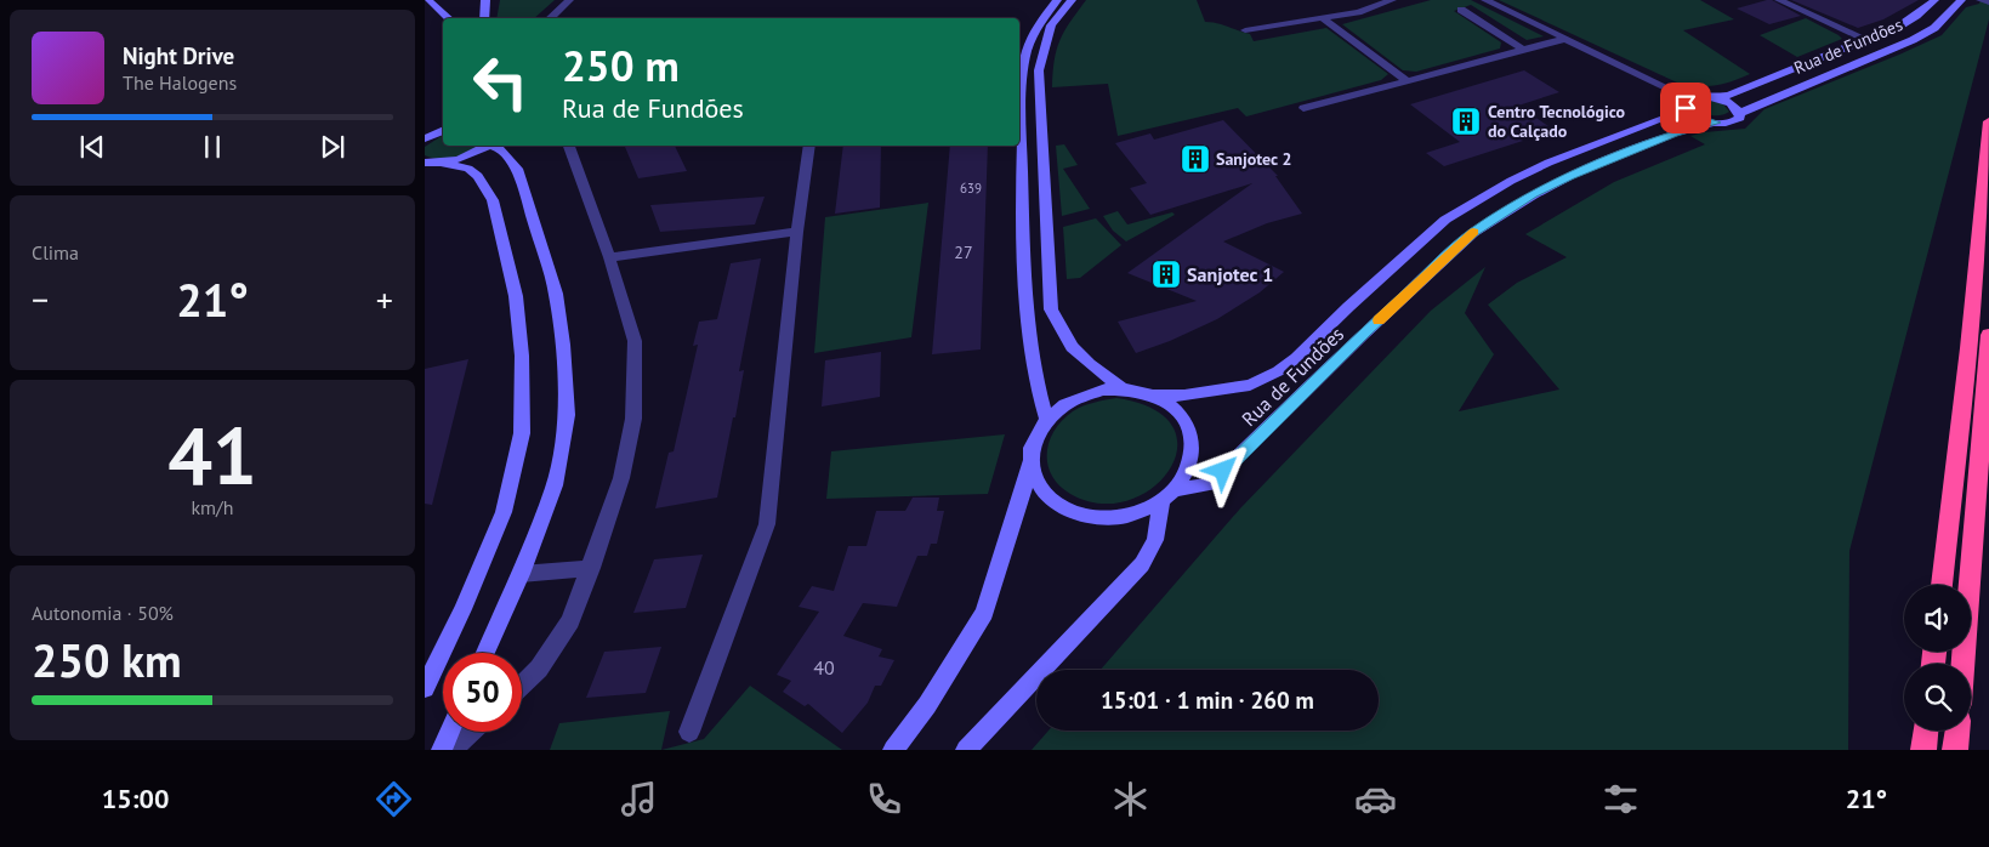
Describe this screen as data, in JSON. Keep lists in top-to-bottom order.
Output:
{
  "streets": {
    "main road": ["Rua de Fundões"]
  },
  "places": {
    "building": ["Centro Tecnológico do Calçado", "Sanjotec 2", "Sanjotec 1"]
  },
  "house_numbers": ["639", "27", "40"],
  "page": {
    "turn": ["250 m", "Rua de Fundões"],
    "song": ["Night Drive", "The Halogens"],
    "tile": [
      "Clima",
      ["41", "km/h"],
      ["Autonomia · 50%", "250 km"]
    ],
    "heat": ["−", "21°", "+"],
    "limit": "50",
    "trip": "15:01 · 1 min · 260 m",
    "tabs": ["15:00", "21°"]
  }
}
